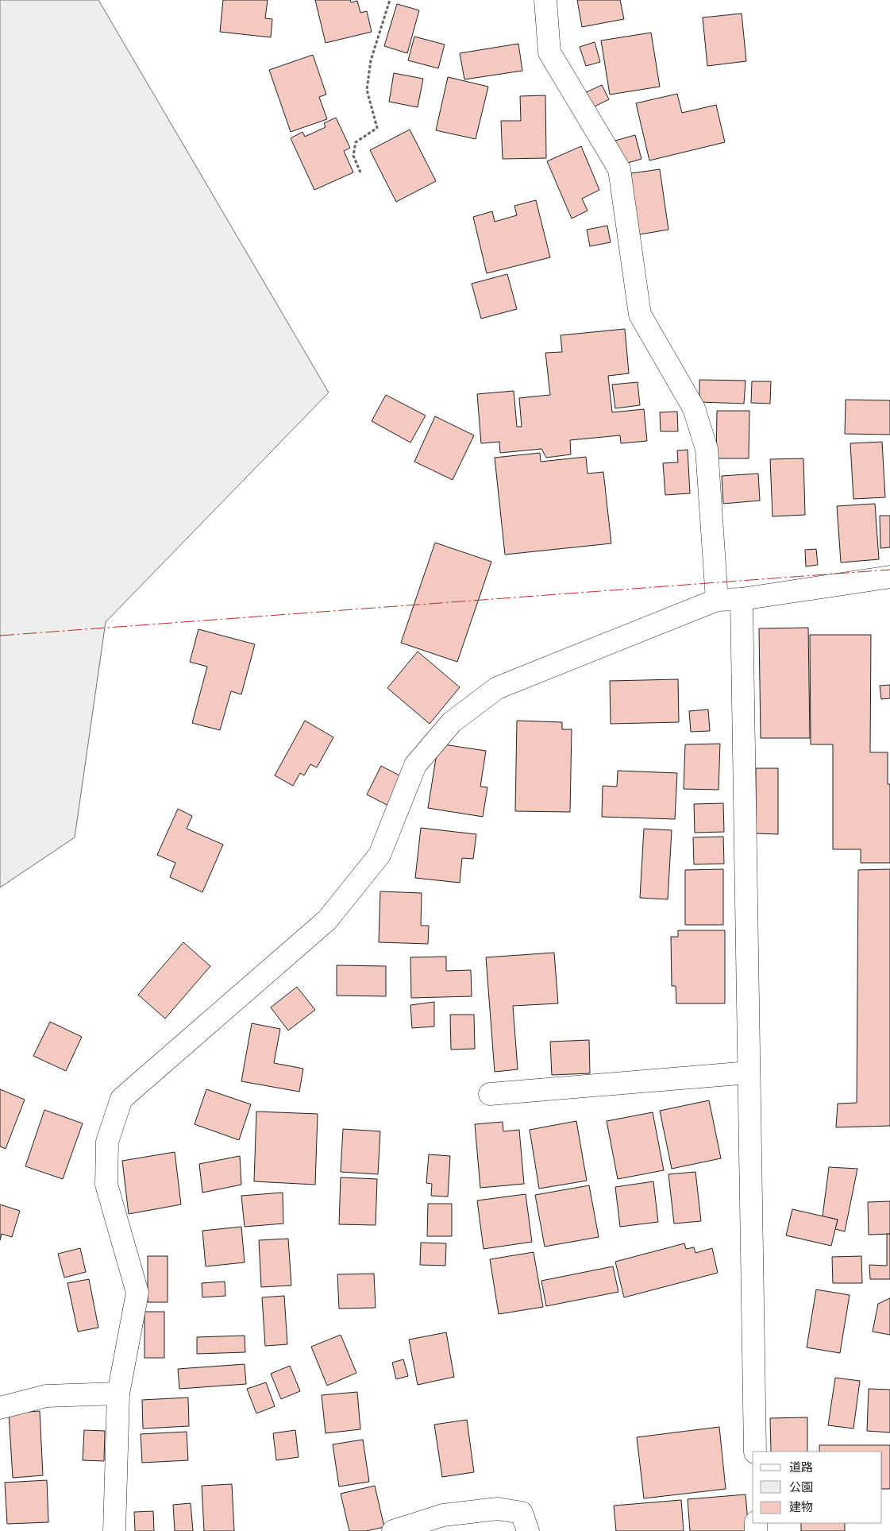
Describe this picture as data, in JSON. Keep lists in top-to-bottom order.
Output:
{
  "legend": ["道路", "公園", "建物"]
}
